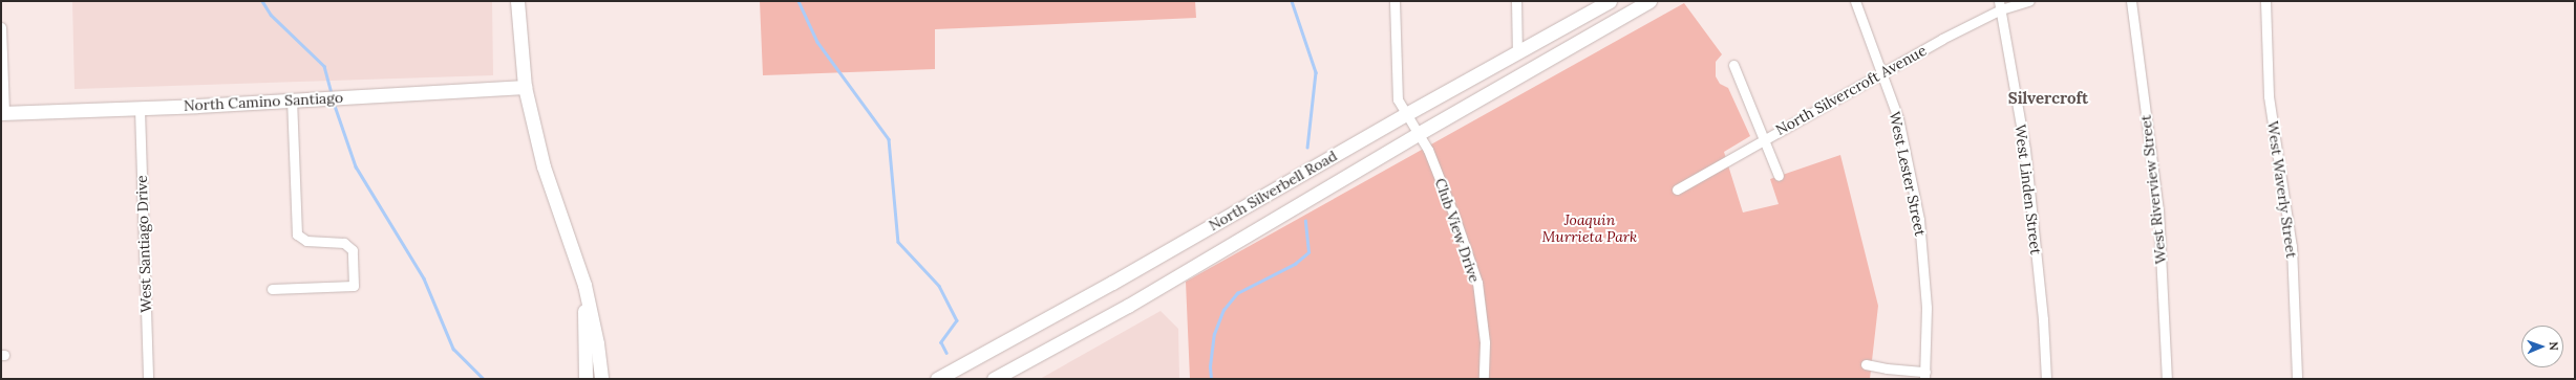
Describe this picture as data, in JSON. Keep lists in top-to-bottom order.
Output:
{
  "streets": {
    "main road": ["North Camino Santiago", "North Silverbell Road"],
    "street": [
      "North Silvercroft Avenue",
      "West Lester Street",
      "West Linden Street",
      "West Riverview Street",
      "West Waverly Street",
      "Club View Drive",
      "West Santiago Drive"
    ]
  },
  "crossings": [
    ["North Silvercroft Avenue", "West Lester Street"],
    ["North Silvercroft Avenue", "West Linden Street"],
    ["North Camino Santiago", "West Santiago Drive"],
    ["North Silverbell Road", "Club View Drive"]
  ],
  "districts": ["Silvercroft"],
  "parks": ["Joaquin Murrieta Park"],
  "north": "right"
}
